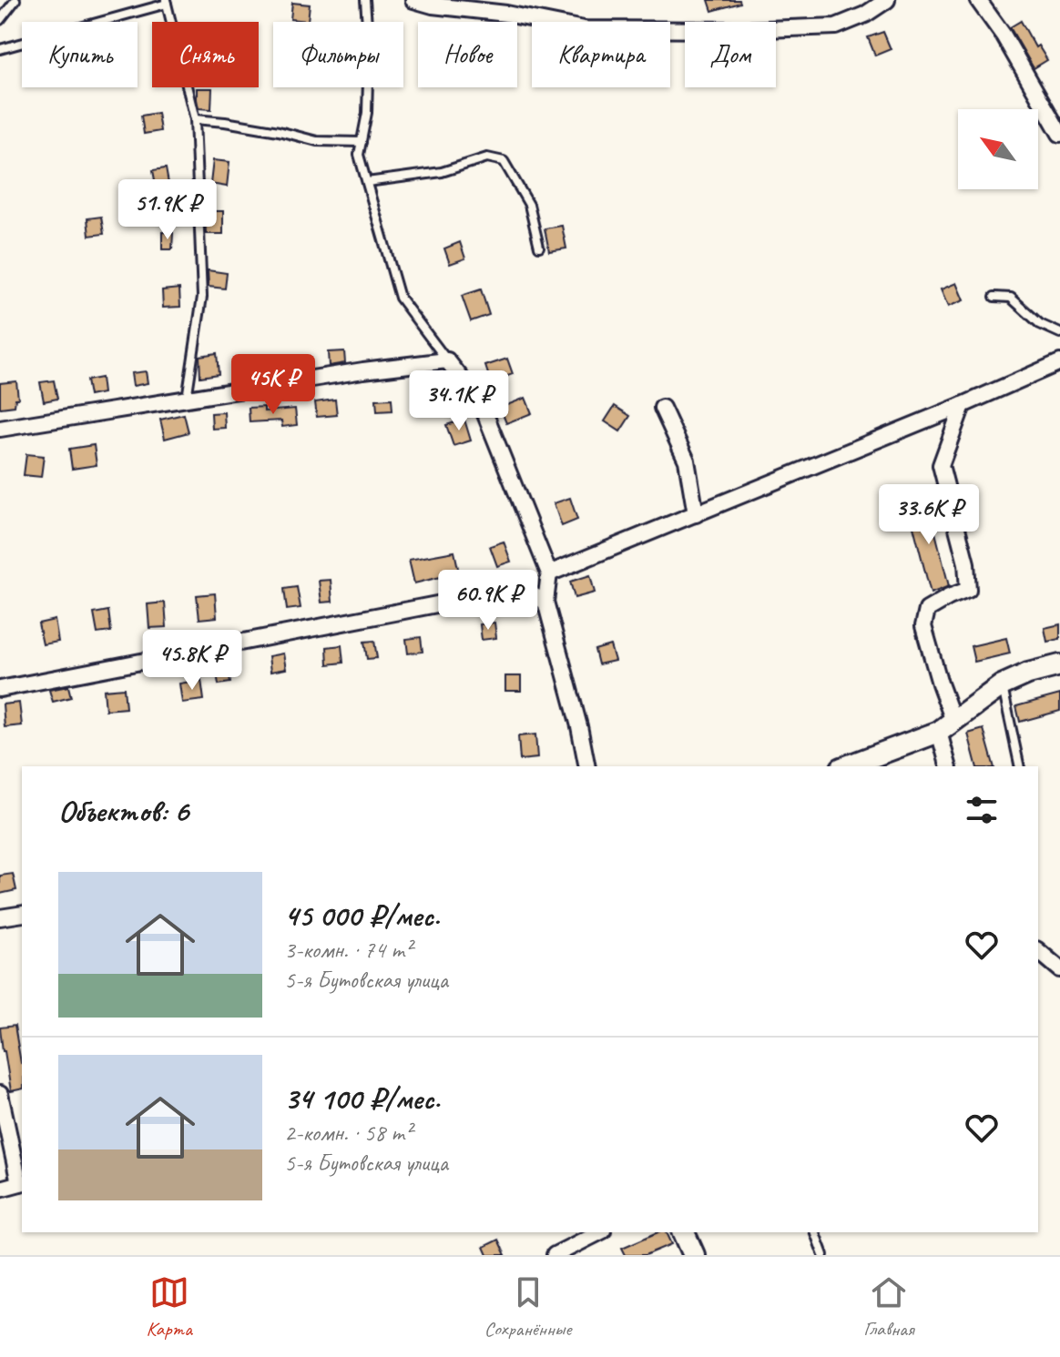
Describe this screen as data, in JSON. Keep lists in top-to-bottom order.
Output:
{
  "north": "top left",
  "page": {
    "chip": [
      "Купить",
      "Снять",
      "Фильтры",
      "Новое",
      "Квартира",
      "Дом"
    ],
    "price": [
      "51.9K ₽",
      "45K ₽",
      "34.1K ₽",
      "33.6K ₽",
      "60.9K ₽",
      "45.8K ₽"
    ],
    "heading": "Объектов: 6",
    "list": [
      {
        "name": "45 000 ₽/мес.",
        "note": "3-комн. · 74 m² · 5-я Бутовская улица"
      },
      {
        "name": "34 100 ₽/мес.",
        "note": "2-комн. · 58 m² · 5-я Бутовская улица"
      }
    ],
    "tabs": ["Карта", "Сохранённые", "Главная"]
  }
}
